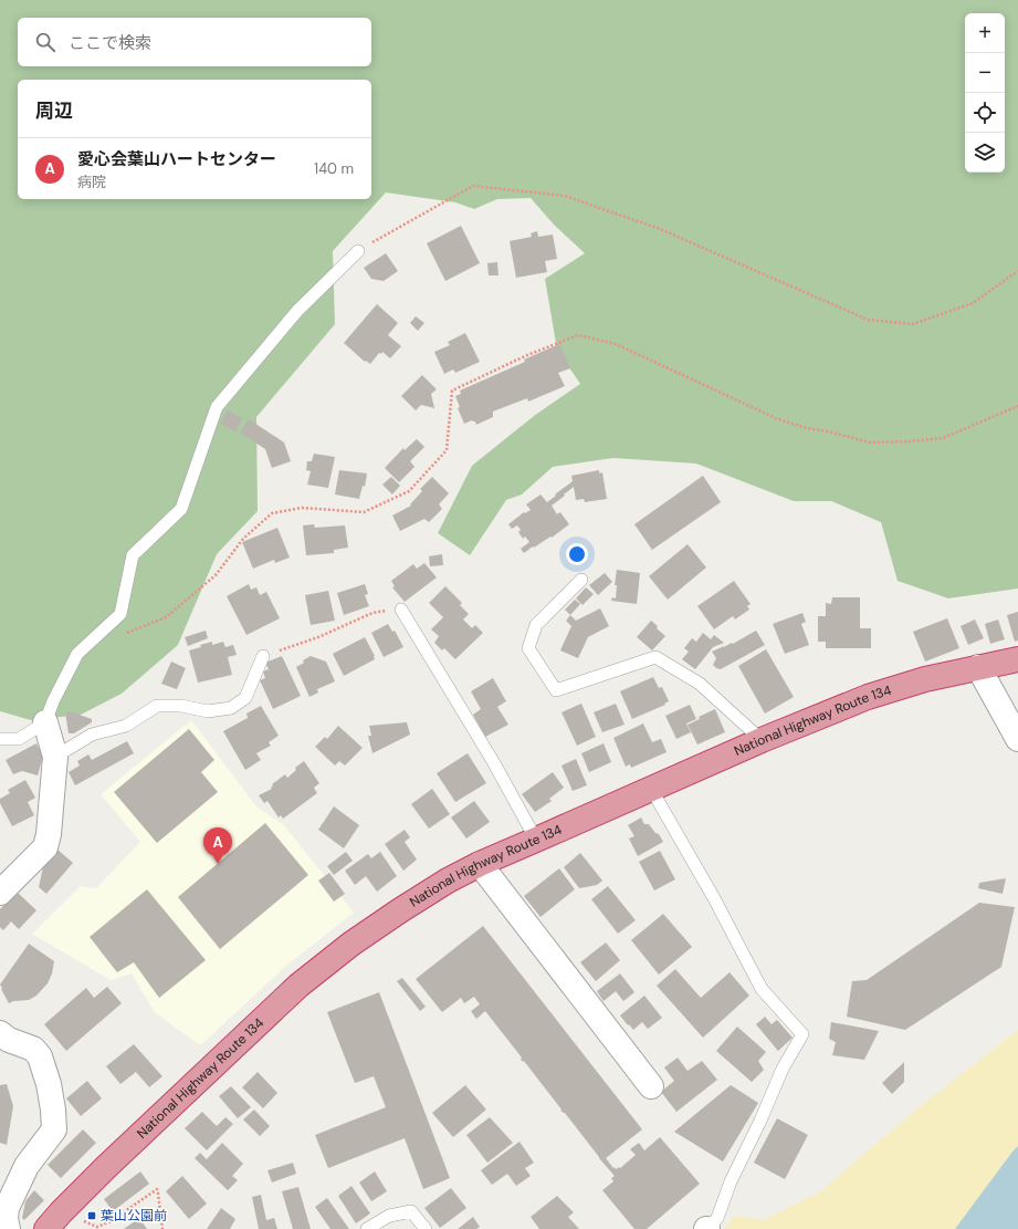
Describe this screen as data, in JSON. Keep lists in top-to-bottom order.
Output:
{
  "streets": {
    "highway": ["National Highway Route 134"]
  },
  "places": {
    "transit": ["葉山公園前"]
  },
  "page": {
    "map_buttons": ["+", "−"],
    "search": "ここで検索",
    "heading": "周辺",
    "list": [
      {
        "mark": "A",
        "name": "愛心会葉山ハートセンター",
        "note": "病院",
        "value": "140 m"
      }
    ],
    "pins": "A"
  }
}
